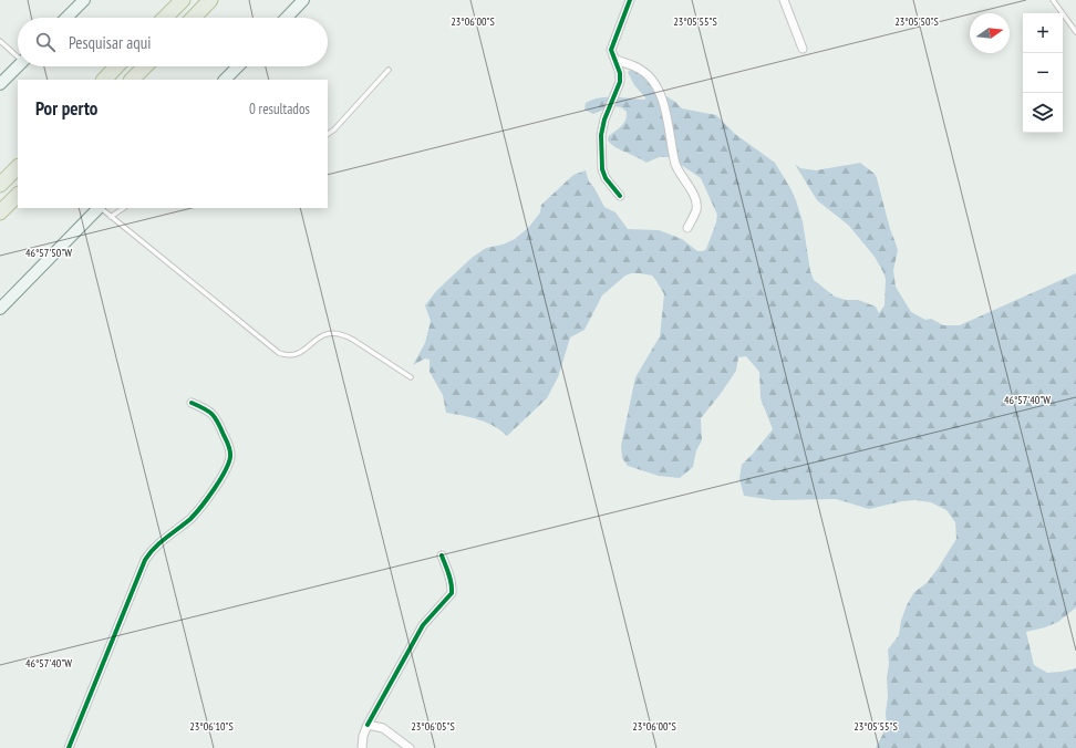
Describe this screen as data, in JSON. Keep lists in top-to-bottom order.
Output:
{
  "north": "right",
  "page": {
    "map_buttons": ["+", "−"],
    "search": "Pesquisar aqui",
    "heading": ["Por perto", "0 resultados"]
  },
  "coordinates": [
    "23°06'00\"S",
    "23°05'55\"S",
    "23°05'50\"S",
    "46°57'50\"W",
    "46°57'40\"W",
    "23°06'10\"S",
    "23°06'05\"S"
  ]
}
